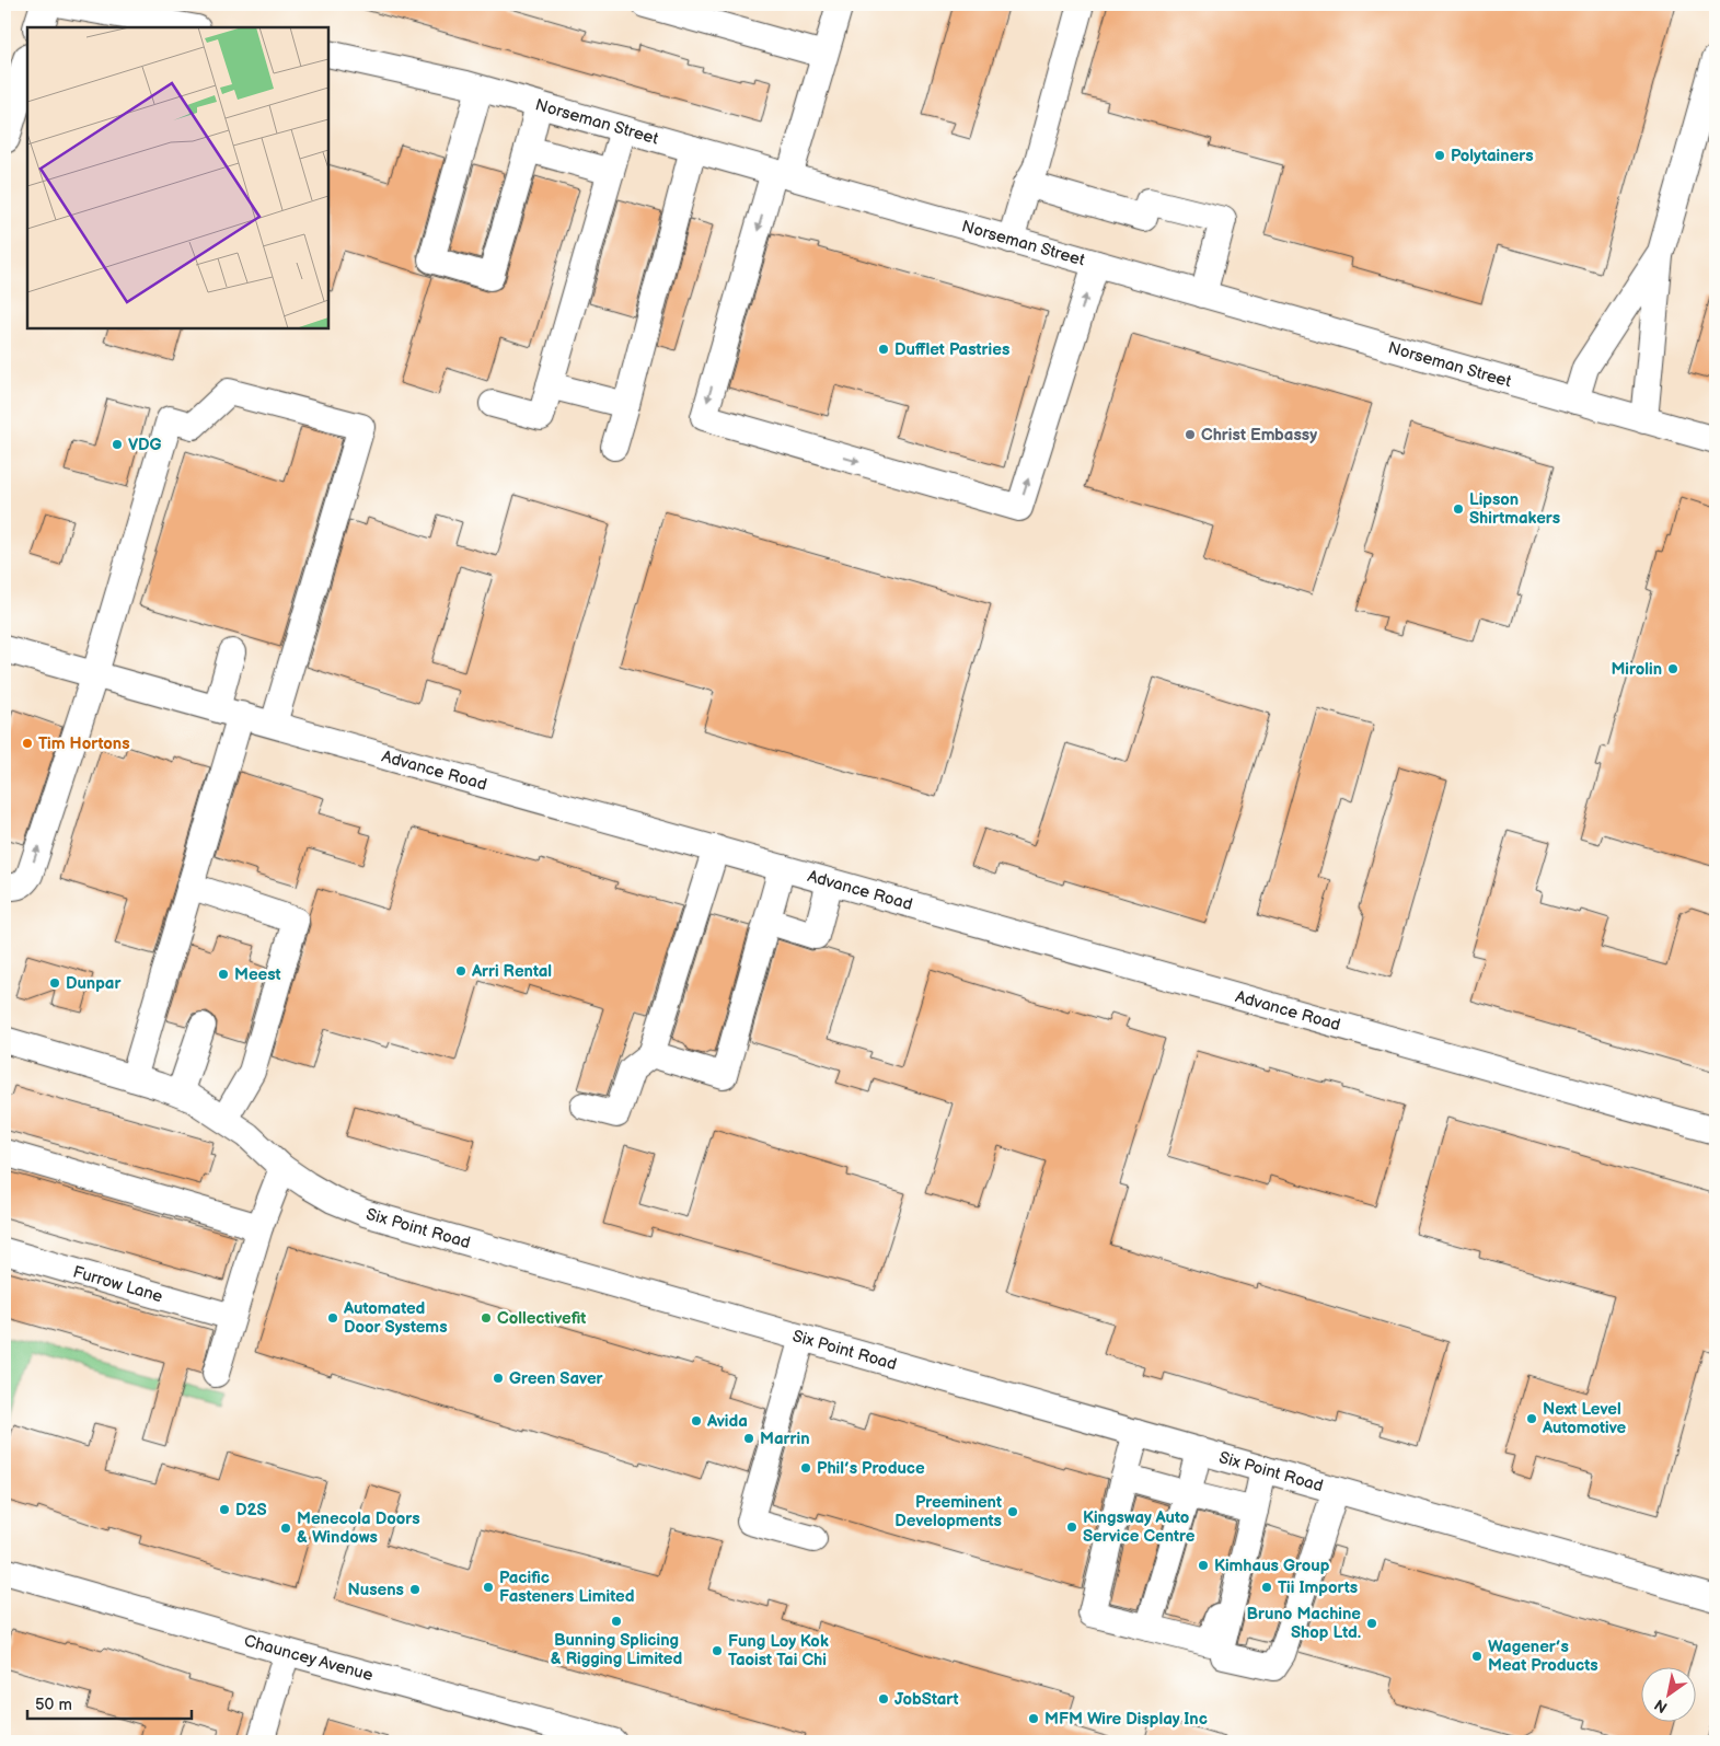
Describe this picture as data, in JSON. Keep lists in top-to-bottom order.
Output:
{
  "streets": {
    "street": [
      "Norseman Street",
      "Advance Road",
      "Six Point Road",
      "Furrow Lane",
      "Chauncey Avenue"
    ]
  },
  "places": [
    "Polytainers",
    "Dufflet Pastries",
    "Christ Embassy",
    "VDG",
    "Lipson Shirtmakers",
    "Mirolin",
    "Tim Hortons",
    "Arri Rental",
    "Meest",
    "Dunpar",
    "Automated Door Systems",
    "Collectivefit",
    "Green Saver",
    "Next Level Automotive",
    "Avida",
    "Marrin",
    "Phil’s Produce",
    "D2S",
    "Preeminent Developments",
    "Kingsway Auto Service Centre",
    "Menecola Doors & Windows",
    "Kimhaus Group",
    "Pacific Fasteners Limited",
    "Tii Imports",
    "Nusens",
    "Bunning Splicing & Rigging Limited",
    "Bruno Machine Shop Ltd.",
    "Fung Loy Kok Taoist Tai Chi",
    "Wagener’s Meat Products",
    "JobStart",
    "MFM Wire Display Inc"
  ],
  "scale_bar": "50 m",
  "north": "bottom left"
}
